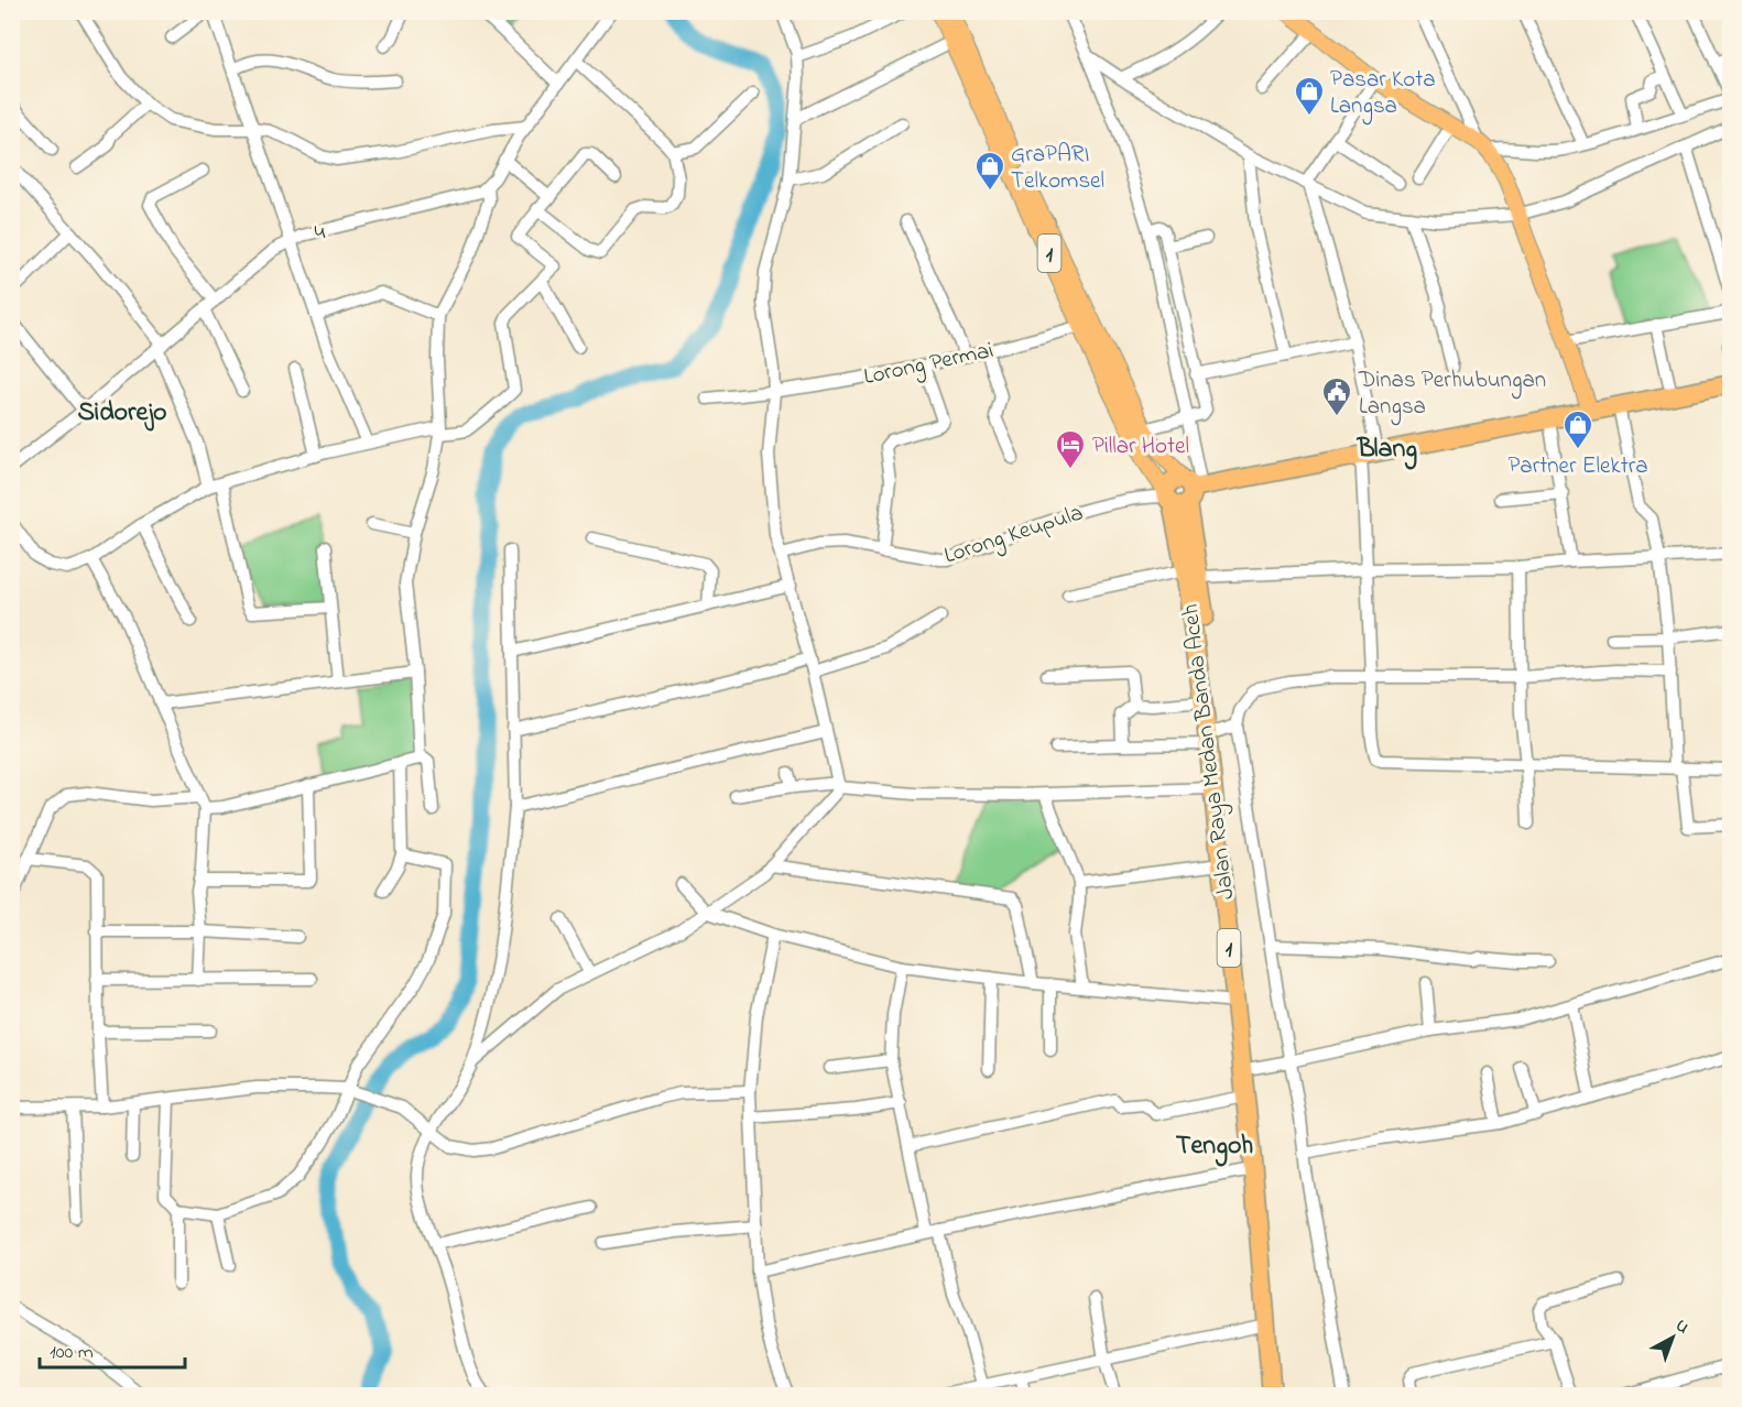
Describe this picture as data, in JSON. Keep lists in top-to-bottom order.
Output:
{
  "streets": {
    "highway": ["1", "Jalan Raya Medan Banda Aceh"],
    "street": ["4", "Lorong Permai", "Lorong Keupula"]
  },
  "crossings": [
    ["1", "Lorong Permai"],
    ["1", "Lorong Keupula"],
    ["1", "Jalan Raya Medan Banda Aceh"],
    ["Lorong Keupula", "Jalan Raya Medan Banda Aceh"]
  ],
  "districts": ["Sidorejo", "Blang", "Tengoh"],
  "places": {
    "shop": ["Pasar Kota Langsa", "GraPARI Telkomsel", "Partner Elektra"],
    "public building": ["Dinas Perhubungan Langsa"],
    "hotel": ["Pillar Hotel"]
  },
  "scale_bar": "100 m",
  "north": "top right"
}
